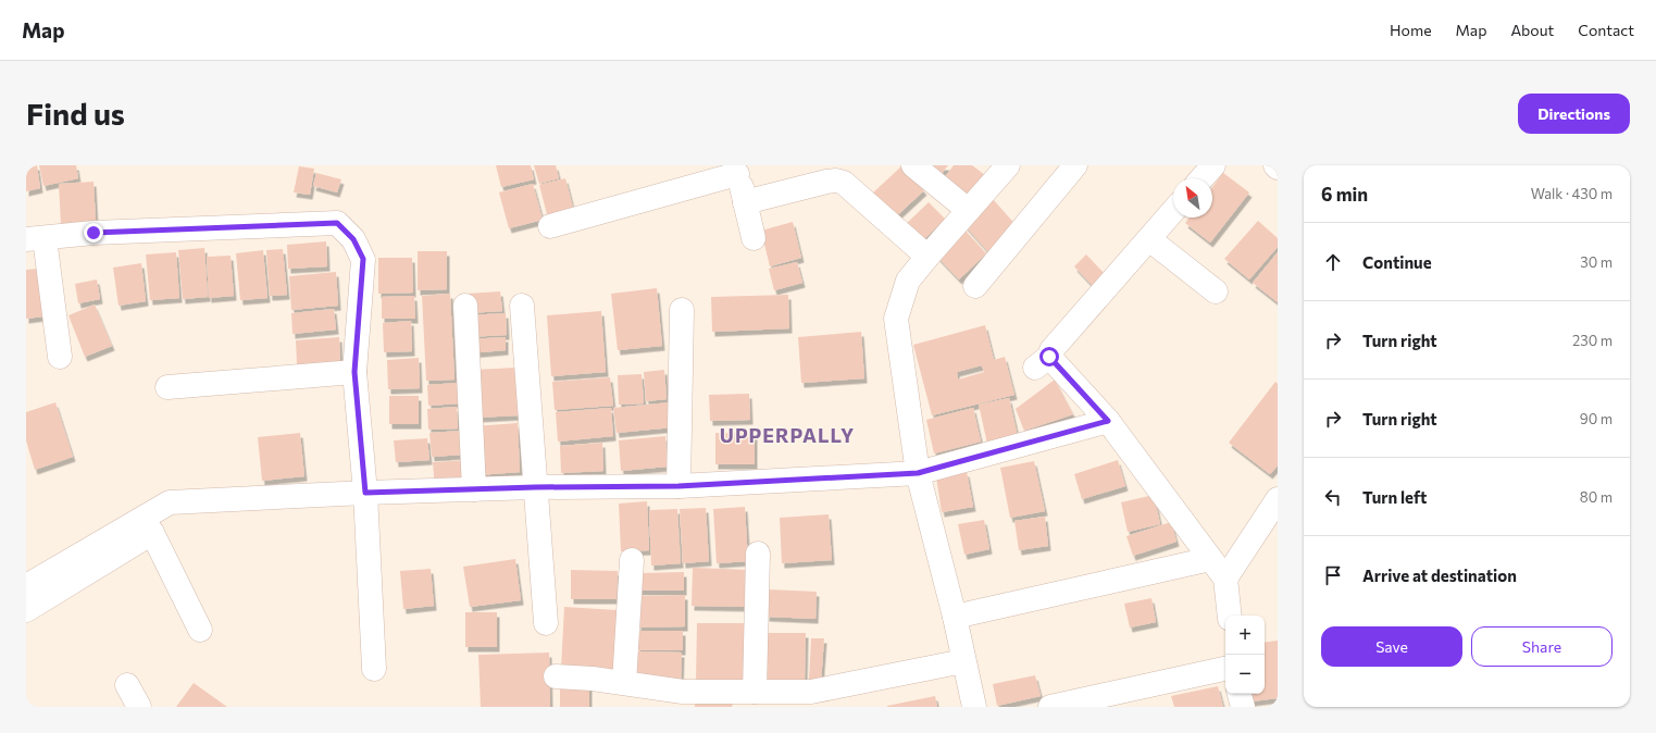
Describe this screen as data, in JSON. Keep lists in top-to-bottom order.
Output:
{
  "districts": ["UPPERPALLY"],
  "north": "top left",
  "page": {
    "header": "Map",
    "nav": [
      "Home",
      "Map",
      "About",
      "Contact"
    ],
    "buttons": [
      "Directions",
      ["Save", "Share"]
    ],
    "title": "Find us",
    "heading": ["6 min", "Walk · 430 m"],
    "list": [
      ["Continue", "30 m"],
      ["Turn right", "230 m"],
      ["Turn right", "90 m"],
      ["Turn left", "80 m"],
      "Arrive at destination"
    ],
    "map_buttons": ["+", "−"]
  }
}
